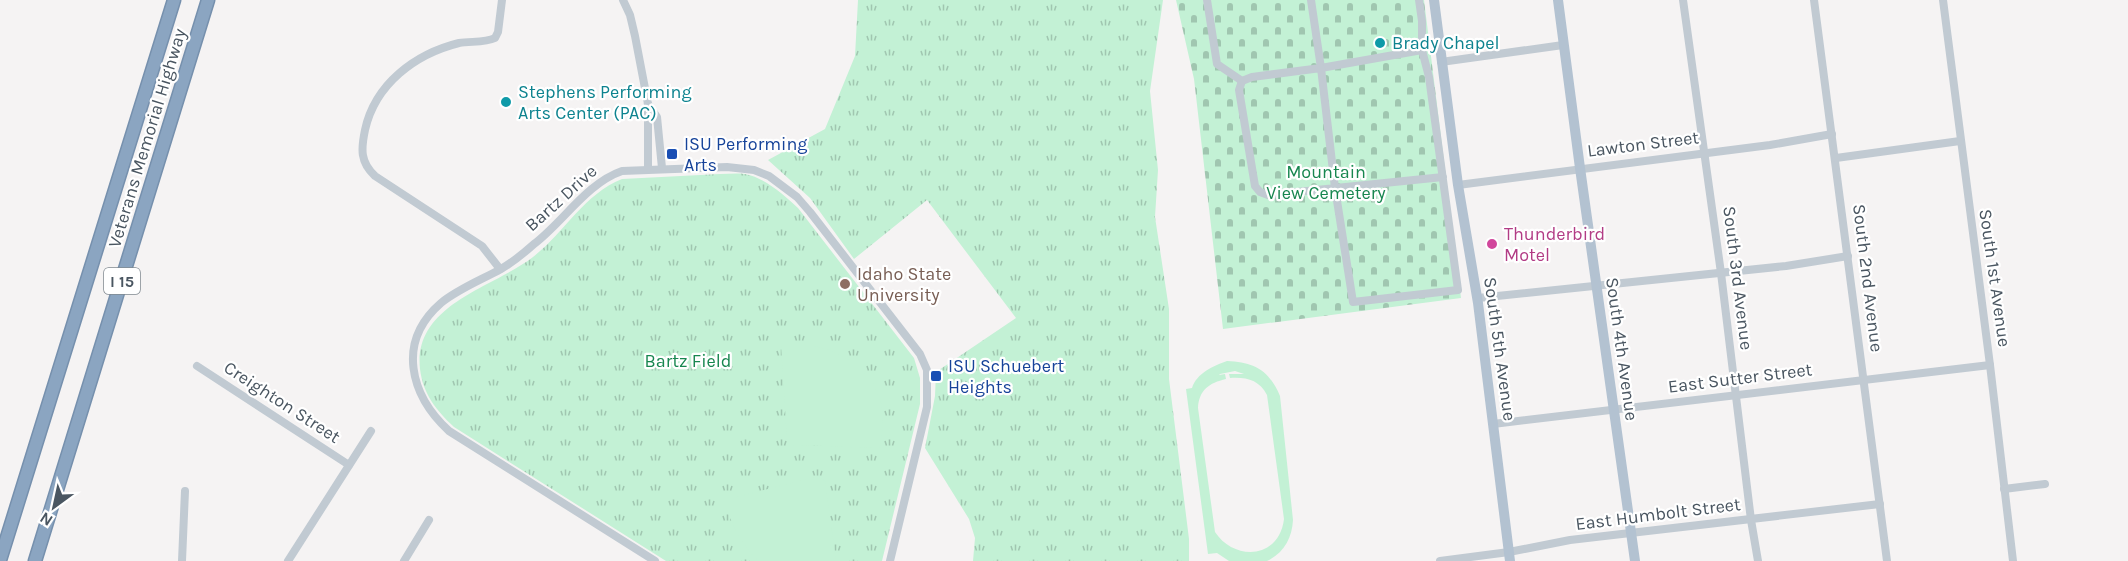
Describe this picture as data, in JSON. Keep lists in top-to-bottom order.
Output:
{
  "streets": {
    "highway": ["Veterans Memorial Highway", "I 15"],
    "main road": ["South 5th Avenue", "South 4th Avenue"],
    "street": [
      "Lawton Street",
      "Bartz Drive",
      "South 3rd Avenue",
      "South 2nd Avenue",
      "South 1st Avenue",
      "East Sutter Street",
      "Creighton Street",
      "East Humbolt Street"
    ]
  },
  "crossings": [
    ["Lawton Street", "South 3rd Avenue"],
    ["Lawton Street", "South 2nd Avenue"],
    ["Lawton Street", "South 5th Avenue"],
    ["Lawton Street", "South 4th Avenue"],
    ["South 3rd Avenue", "East Sutter Street"],
    ["South 3rd Avenue", "East Humbolt Street"],
    ["South 2nd Avenue", "East Sutter Street"],
    ["South 2nd Avenue", "East Humbolt Street"],
    ["South 1st Avenue", "East Sutter Street"],
    ["South 5th Avenue", "East Sutter Street"],
    ["South 5th Avenue", "East Humbolt Street"],
    ["South 4th Avenue", "East Sutter Street"],
    ["South 4th Avenue", "East Humbolt Street"]
  ],
  "parks": ["Mountain View Cemetery", "Bartz Field"],
  "places": {
    "other": [
      "Brady Chapel",
      "Stephens Performing Arts Center (PAC)",
      "Thunderbird Motel",
      "Idaho State University"
    ],
    "transit": ["ISU Performing Arts", "ISU Schuebert Heights"]
  },
  "north": "bottom left"
}
